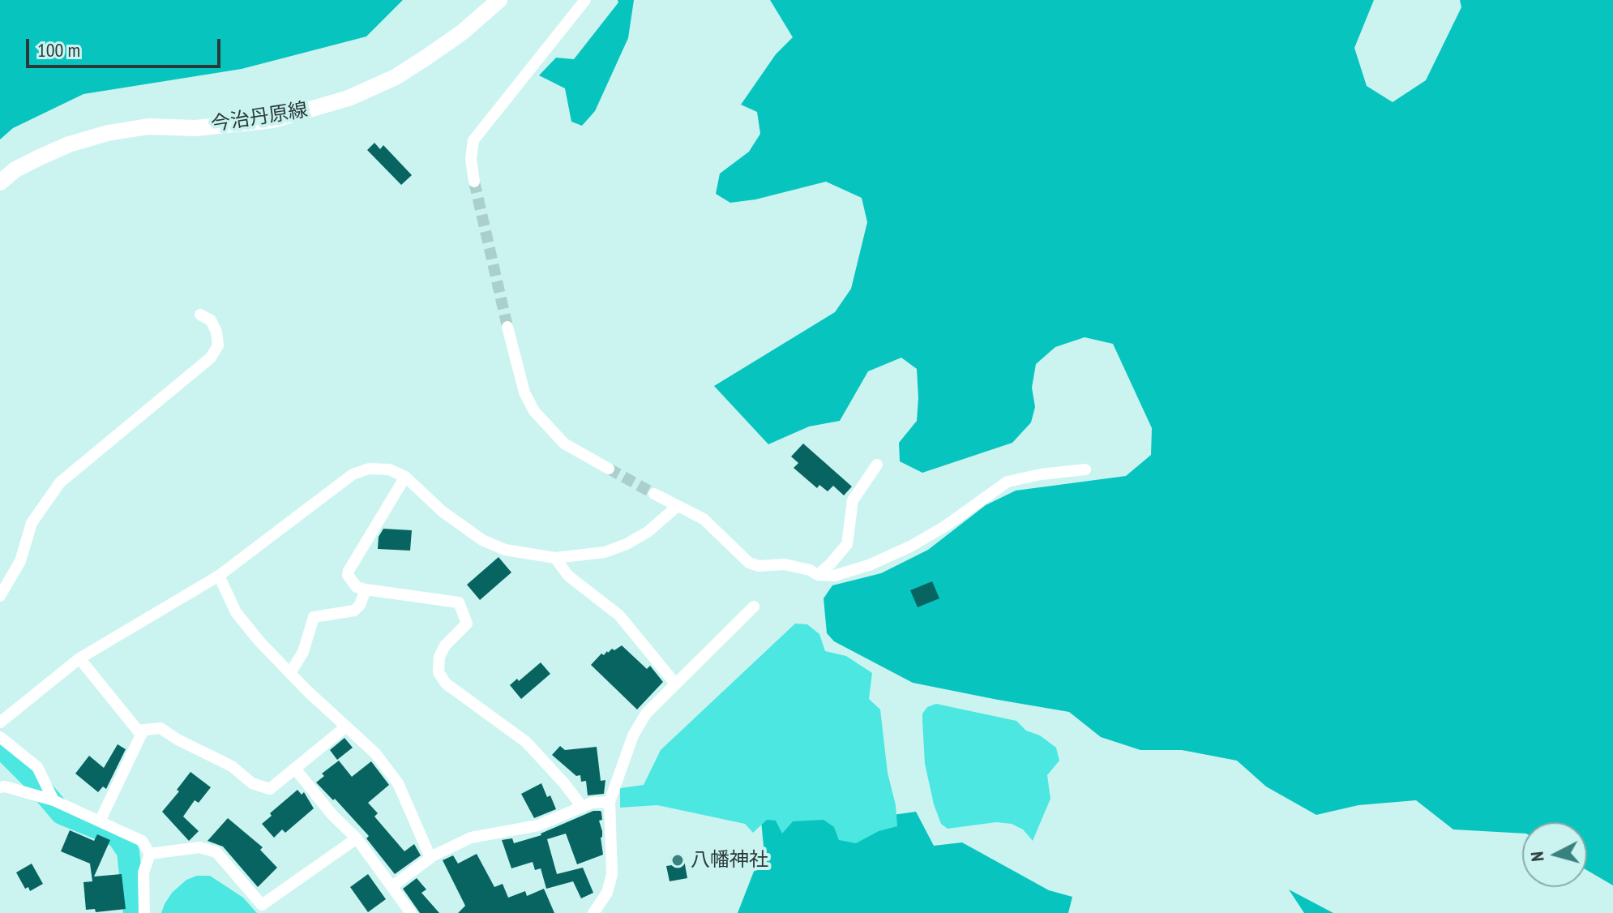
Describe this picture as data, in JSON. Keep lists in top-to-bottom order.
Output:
{
  "streets": {
    "main road": ["今治丹原線"]
  },
  "places": ["八幡神社"],
  "scale_bar": "100 m",
  "north": "left"
}
